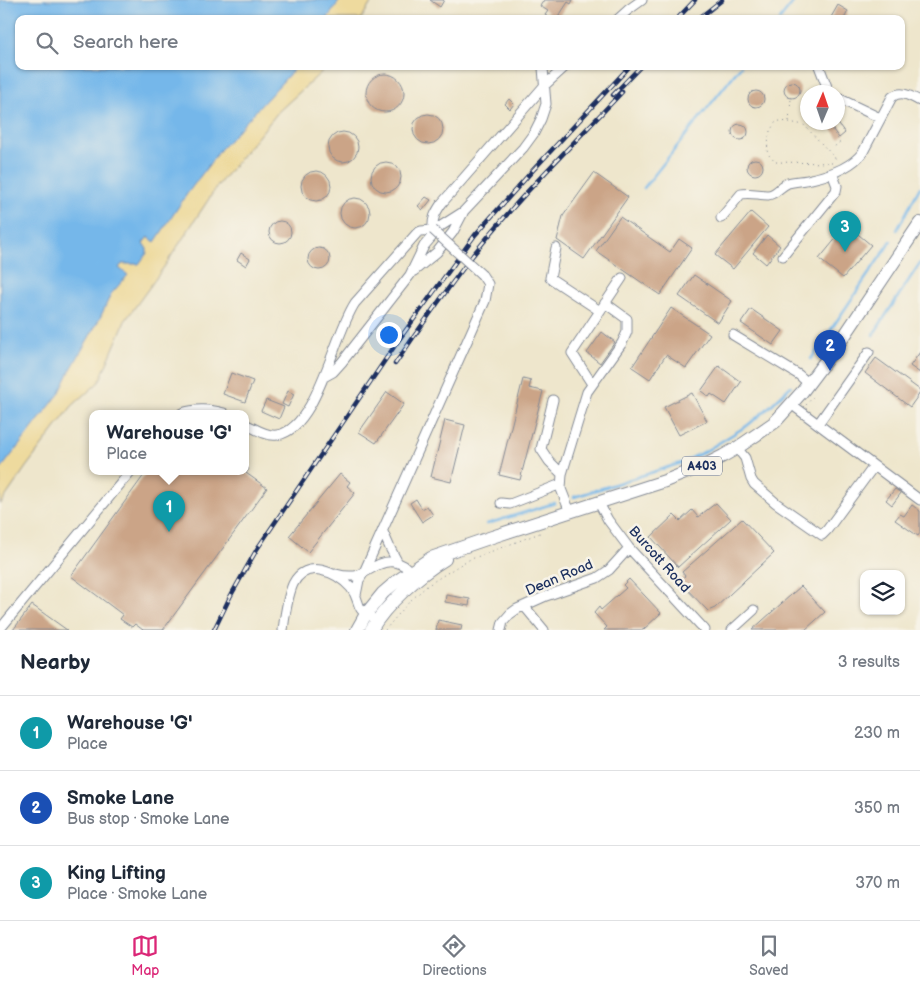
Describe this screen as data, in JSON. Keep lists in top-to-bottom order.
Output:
{
  "streets": {
    "highway": ["A403"],
    "street": ["Burcott Road", "Dean Road"]
  },
  "crossings": [
    ["A403", "Burcott Road"],
    ["Burcott Road", "Dean Road"]
  ],
  "north": "top",
  "page": {
    "search": "Search here",
    "pins": ["3", "2", "1"],
    "popup": ["Warehouse 'G'", "Place"],
    "heading": ["Nearby", "3 results"],
    "list": [
      {
        "mark": "1",
        "name": "Warehouse 'G'",
        "note": "Place",
        "value": "230 m"
      },
      {
        "mark": "2",
        "name": "Smoke Lane",
        "note": "Bus stop · Smoke Lane",
        "value": "350 m"
      },
      {
        "mark": "3",
        "name": "King Lifting",
        "note": "Place · Smoke Lane",
        "value": "370 m"
      }
    ],
    "nav": ["Map", "Directions", "Saved"]
  }
}
